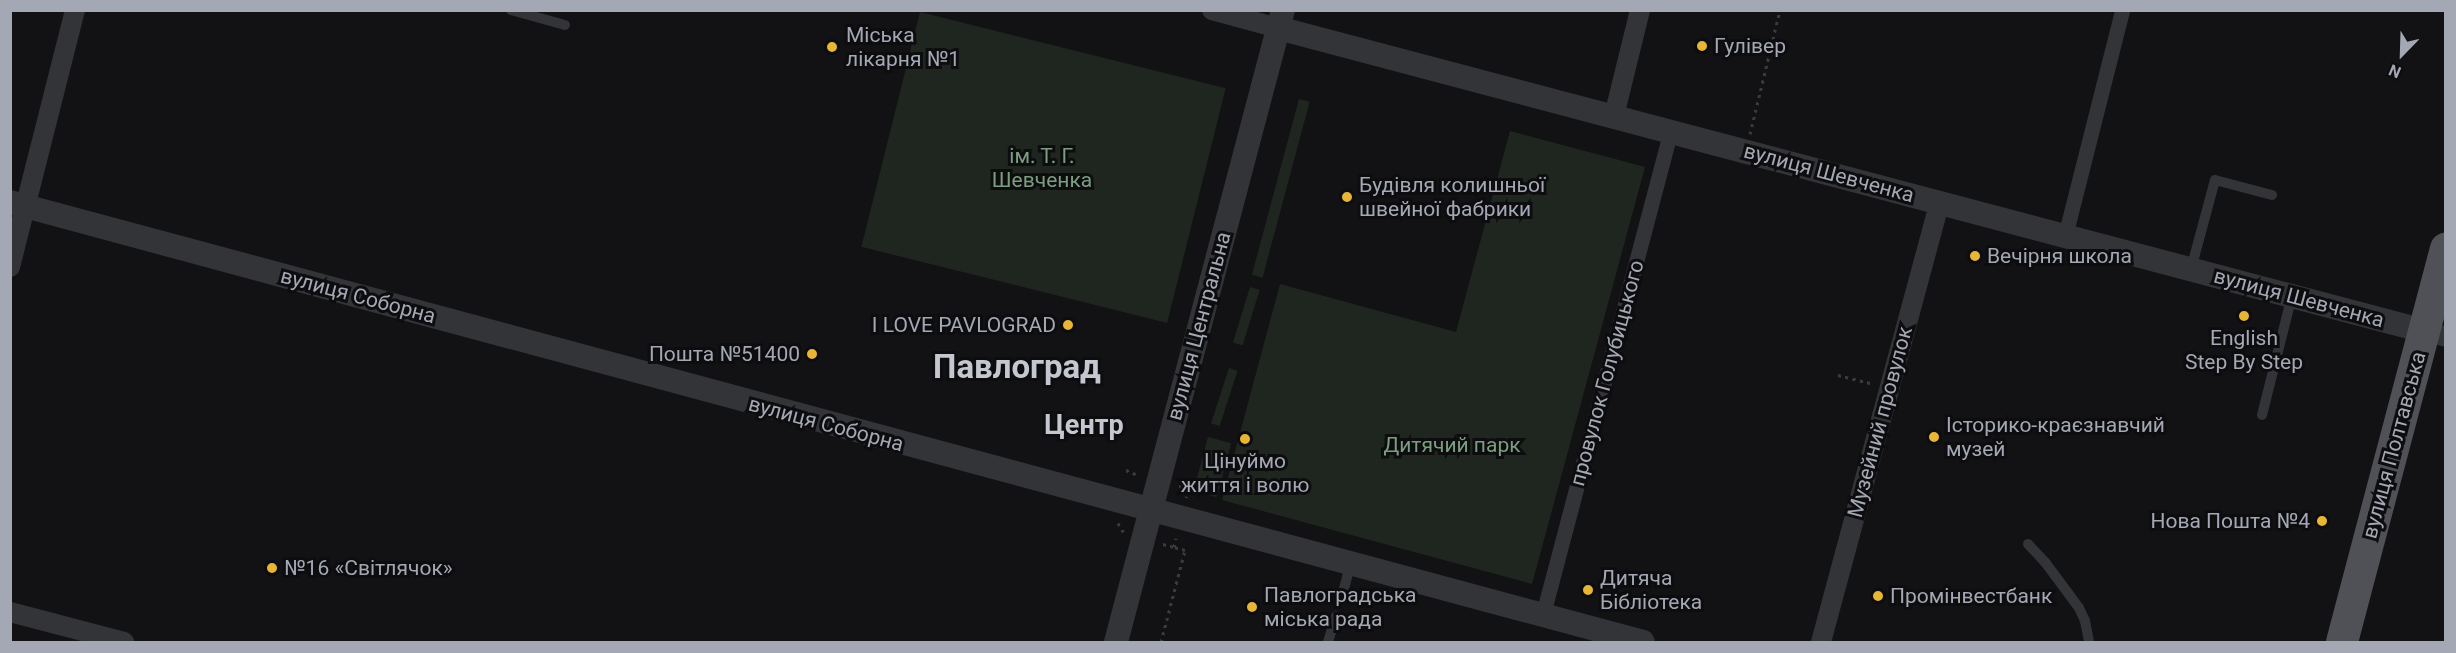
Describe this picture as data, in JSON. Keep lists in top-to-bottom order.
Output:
{
  "streets": {
    "main road": ["вулиця Полтавська"],
    "street": [
      "вулиця Шевченка",
      "вулиця Соборна",
      "вулиця Центральна",
      "провулок Голубицького",
      "Музейний провулок"
    ]
  },
  "crossings": [
    ["вулиця Шевченка", "вулиця Центральна"],
    ["вулиця Шевченка", "провулок Голубицького"],
    ["вулиця Шевченка", "Музейний провулок"],
    ["вулиця Шевченка", "вулиця Полтавська"],
    ["вулиця Соборна", "вулиця Центральна"],
    ["вулиця Соборна", "провулок Голубицького"]
  ],
  "districts": ["Павлоград", "Центр"],
  "parks": ["ім. Т. Г. Шевченка", "Дитячий парк"],
  "places": [
    "Гулівер",
    "Міська лікарня №1",
    "Будівля колишньої швейної фабрики",
    "Вечірня школа",
    "English Step By Step",
    "I LOVE PAVLOGRAD",
    "Пошта №51400",
    "Історико-краєзнавчий музей",
    "Цінуймо життя і волю",
    "Нова Пошта №4",
    "№16 «Світлячок»",
    "Дитяча Бiблiотека",
    "Промінвестбанк",
    "Павлоградська міська рада"
  ],
  "north": "bottom left"
}
